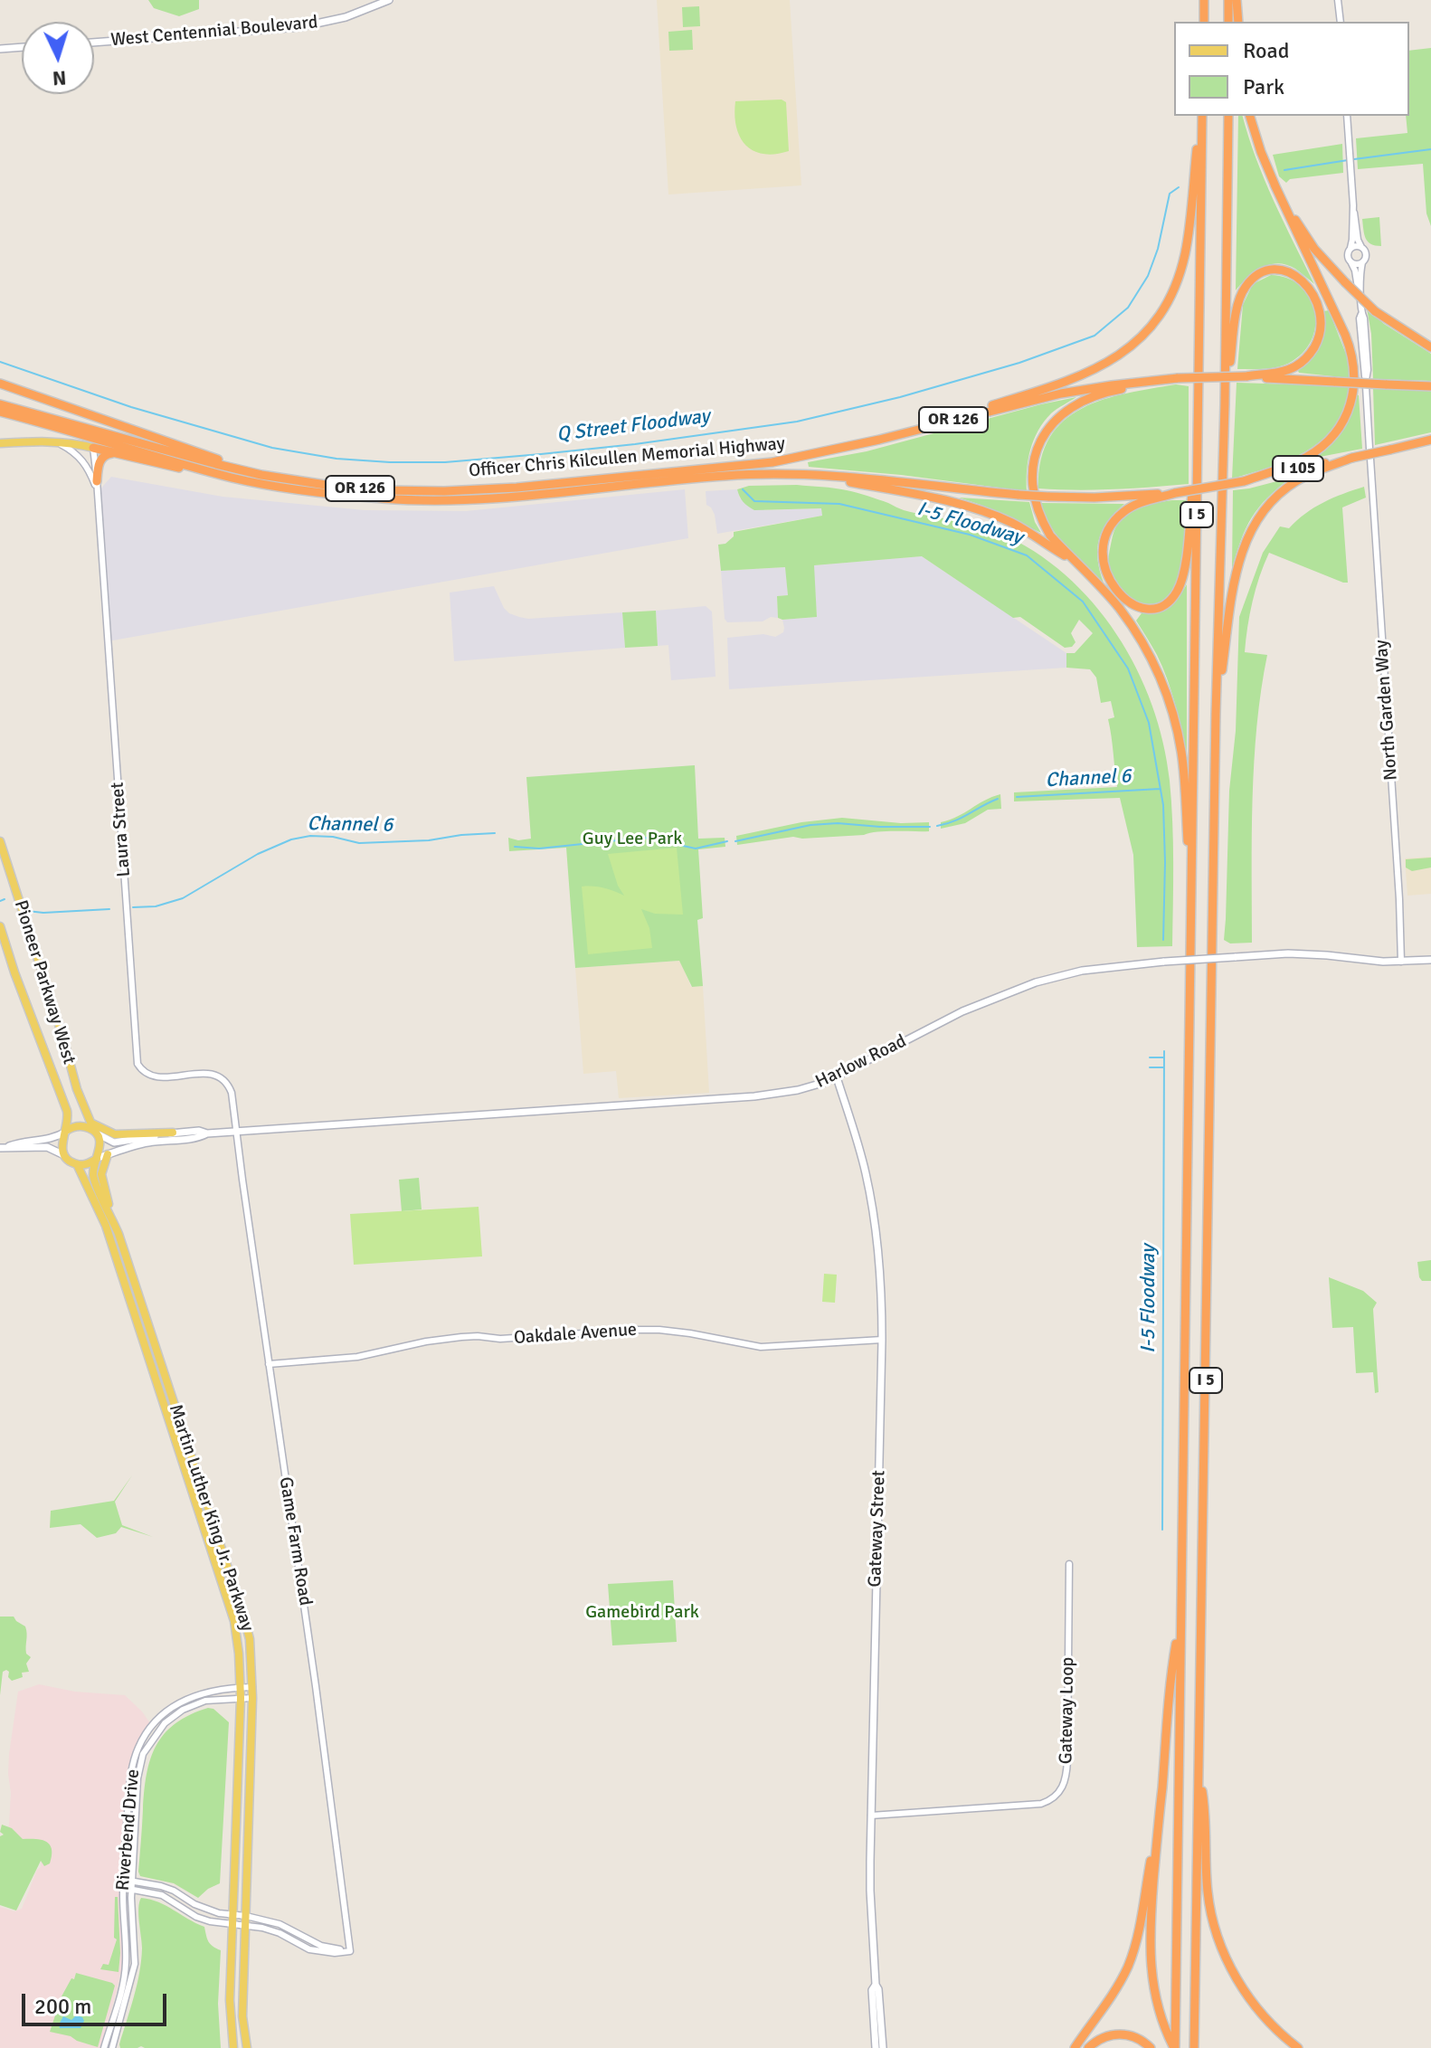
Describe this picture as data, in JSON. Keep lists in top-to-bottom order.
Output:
{
  "streets": {
    "highway": [
      "OR 126",
      "Officer Chris Kilcullen Memorial Highway",
      "I 105",
      "I 5"
    ],
    "main road": [
      "West Centennial Boulevard",
      "Pioneer Parkway West",
      "Harlow Road",
      "Martin Luther King Jr. Parkway",
      "Gateway Street"
    ],
    "street": [
      "North Garden Way",
      "Laura Street",
      "Oakdale Avenue",
      "Game Farm Road",
      "Gateway Loop",
      "Riverbend Drive"
    ]
  },
  "crossings": [
    ["North Garden Way", "Harlow Road"],
    ["Laura Street", "Harlow Road"],
    ["Laura Street", "Game Farm Road"],
    ["Pioneer Parkway West", "Martin Luther King Jr. Parkway"],
    ["Harlow Road", "Gateway Street"],
    ["Harlow Road", "Game Farm Road"],
    ["Oakdale Avenue", "Gateway Street"],
    ["Oakdale Avenue", "Game Farm Road"],
    ["Martin Luther King Jr. Parkway", "Riverbend Drive"],
    ["Gateway Street", "Gateway Loop"]
  ],
  "water": ["Q Street Floodway", "I-5 Floodway", "Channel 6"],
  "parks": ["Guy Lee Park", "Gamebird Park"],
  "legend": ["Road", "Park"],
  "scale_bar": "200 m",
  "north": "bottom"
}
